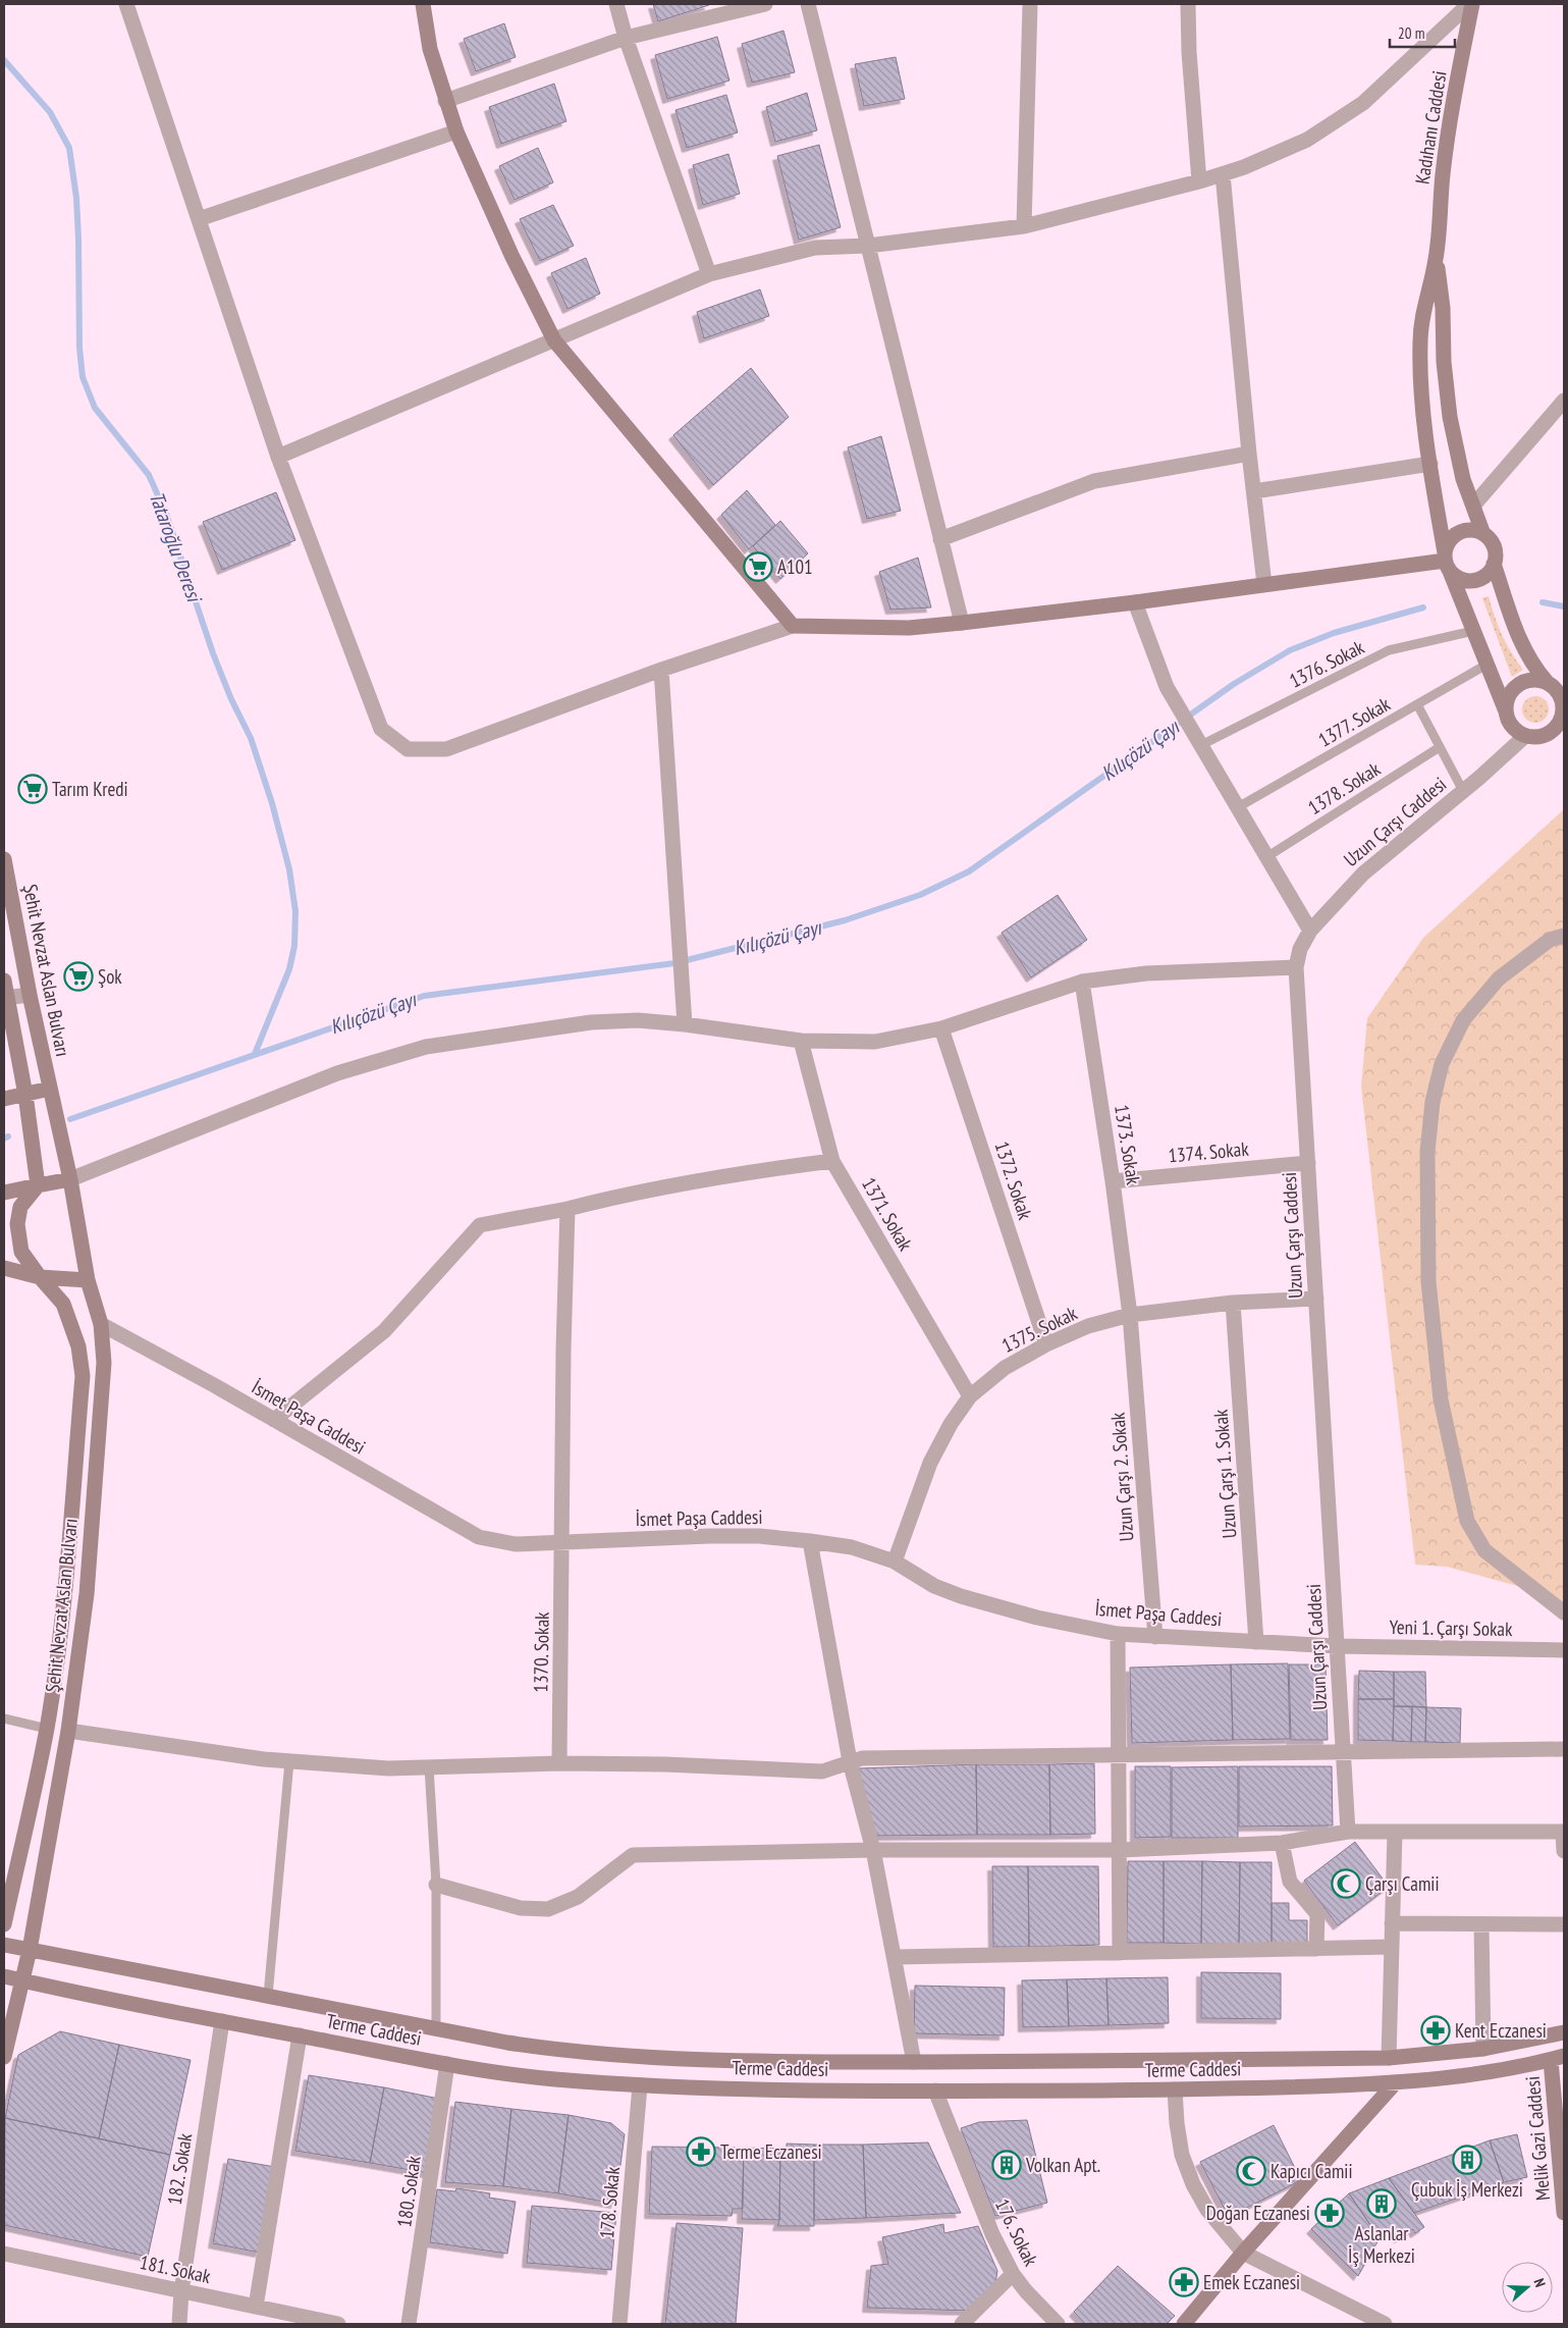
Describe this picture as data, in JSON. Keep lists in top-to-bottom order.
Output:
{
  "streets": {
    "main road": [
      "Kadıhanı Caddesi",
      "Şehit Nevzat Aslan Bulvarı",
      "Terme Caddesi",
      "Melik Gazi Caddesi"
    ],
    "street": [
      "Uzun Çarşı Caddesi",
      "1373. Sokak",
      "1374. Sokak",
      "1372. Sokak",
      "1371. Sokak",
      "1375. Sokak",
      "İsmet Paşa Caddesi",
      "Uzun Çarşı 1. Sokak",
      "Uzun Çarşı 2. Sokak",
      "Yeni 1. Çarşı Sokak",
      "1370. Sokak",
      "182. Sokak",
      "180. Sokak",
      "178. Sokak",
      "176. Sokak",
      "181. Sokak"
    ],
    "lane": ["1376. Sokak", "1377. Sokak", "1378. Sokak"]
  },
  "crossings": [
    ["Uzun Çarşı Caddesi", "1374. Sokak"],
    ["Uzun Çarşı Caddesi", "1375. Sokak"],
    ["Uzun Çarşı Caddesi", "İsmet Paşa Caddesi"],
    ["Uzun Çarşı Caddesi", "Yeni 1. Çarşı Sokak"],
    ["Şehit Nevzat Aslan Bulvarı", "İsmet Paşa Caddesi"],
    ["Şehit Nevzat Aslan Bulvarı", "Terme Caddesi"],
    ["1373. Sokak", "1374. Sokak"],
    ["1373. Sokak", "1375. Sokak"],
    ["1373. Sokak", "Uzun Çarşı 2. Sokak"],
    ["1372. Sokak", "1375. Sokak"],
    ["1371. Sokak", "1375. Sokak"],
    ["1375. Sokak", "İsmet Paşa Caddesi"],
    ["1375. Sokak", "Uzun Çarşı 1. Sokak"],
    ["1375. Sokak", "Uzun Çarşı 2. Sokak"],
    ["İsmet Paşa Caddesi", "Uzun Çarşı 1. Sokak"],
    ["İsmet Paşa Caddesi", "Uzun Çarşı 2. Sokak"],
    ["İsmet Paşa Caddesi", "Yeni 1. Çarşı Sokak"],
    ["İsmet Paşa Caddesi", "1370. Sokak"],
    ["Terme Caddesi", "Melik Gazi Caddesi"],
    ["Terme Caddesi", "182. Sokak"],
    ["Terme Caddesi", "180. Sokak"],
    ["Terme Caddesi", "178. Sokak"],
    ["Terme Caddesi", "176. Sokak"],
    ["182. Sokak", "181. Sokak"]
  ],
  "water": ["Tataroğlu Deresi", "Kılıçözü Çayı"],
  "places": {
    "supermarket": ["A101", "Tarım Kredi", "Şok"],
    "mosque": ["Çarşı Camii", "Kapıcı Camii"],
    "pharmacy": [
      "Kent Eczanesi",
      "Terme Eczanesi",
      "Doğan Eczanesi",
      "Emek Eczanesi"
    ],
    "building": ["Çubuk İş Merkezi", "Volkan Apt.", "Aslanlar İş Merkezi"]
  },
  "scale_bar": "20 m",
  "north": "right"
}
